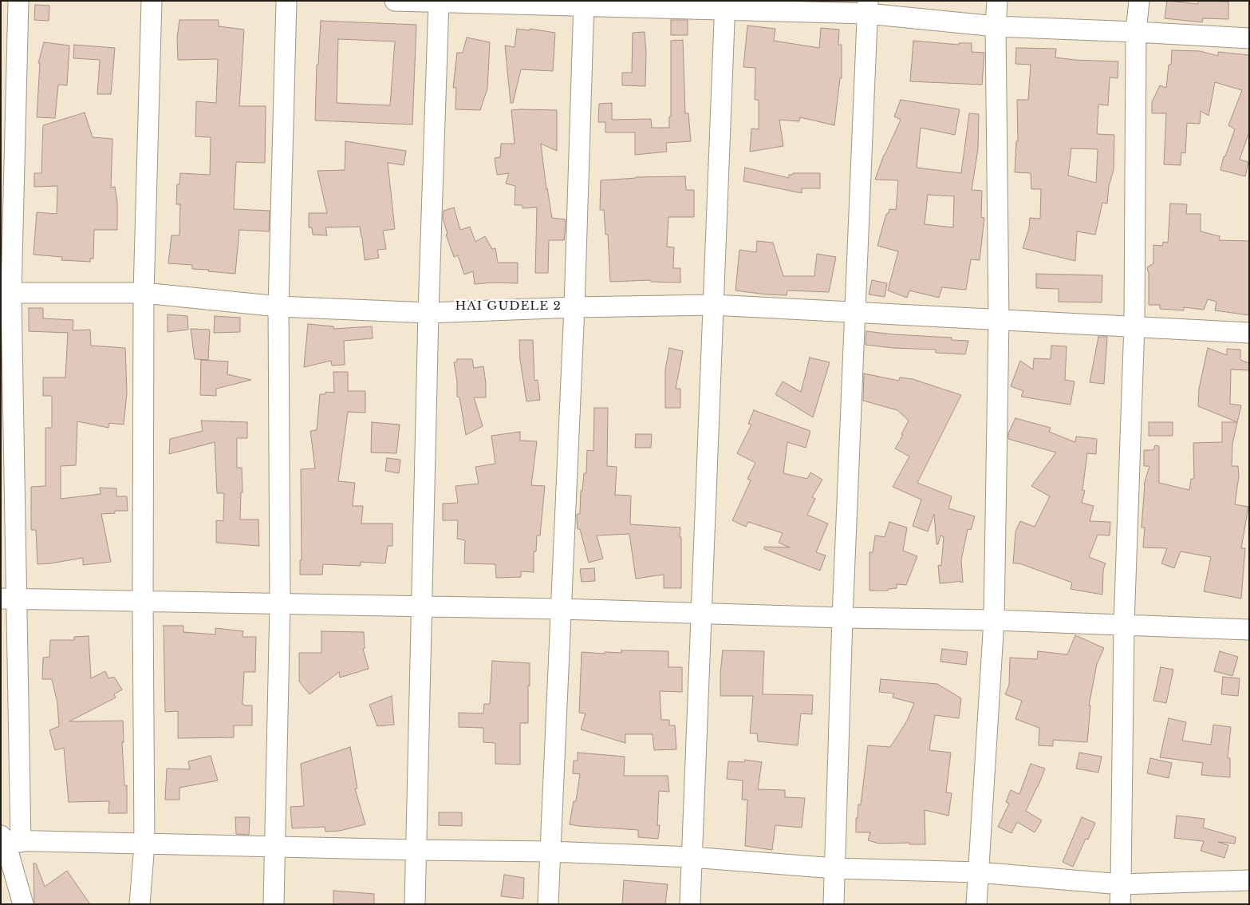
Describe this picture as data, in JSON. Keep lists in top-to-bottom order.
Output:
{
  "districts": ["HAI GUDELE 2"]
}
